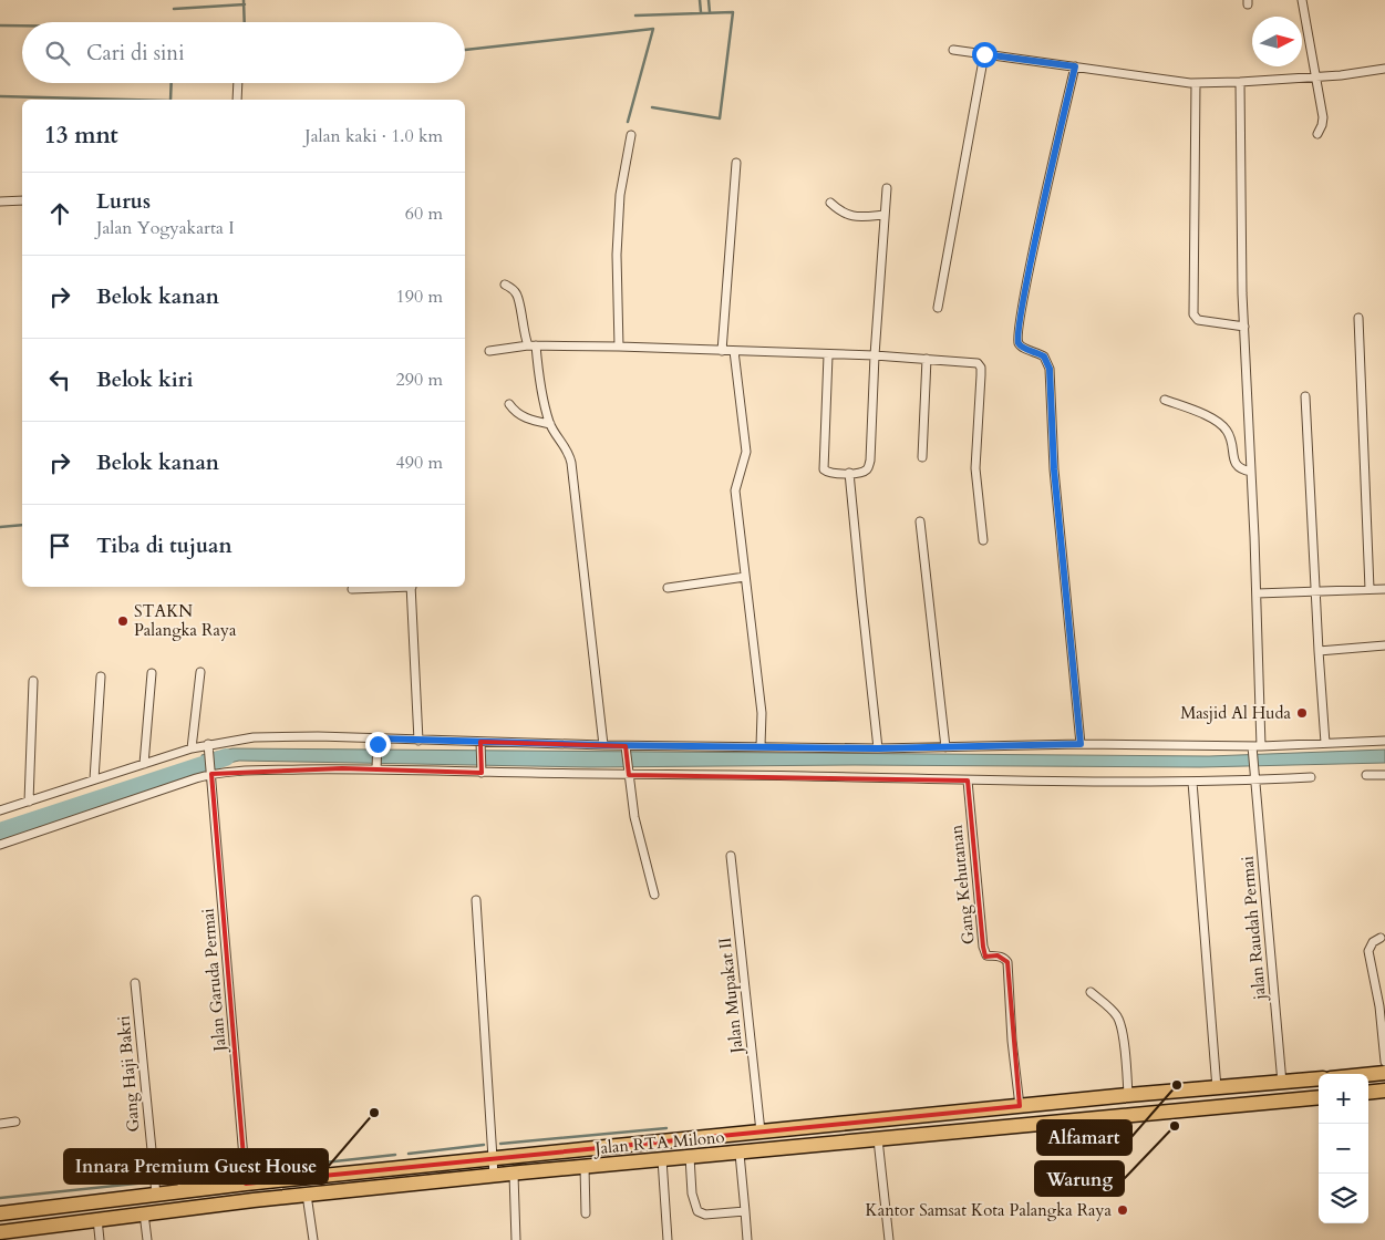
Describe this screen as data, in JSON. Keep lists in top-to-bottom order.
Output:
{
  "streets": {
    "highway": ["Jalan RTA Milono"],
    "street": [
      "Gang Kehutanan",
      "jalan Raudah Permai",
      "Jalan Garuda Permai",
      "Jalan Mupakat II",
      "Gang Haji Bakri"
    ]
  },
  "crossings": [
    ["Gang Kehutanan", "Jalan RTA Milono"],
    ["jalan Raudah Permai", "Jalan RTA Milono"],
    ["Jalan Garuda Permai", "Jalan RTA Milono"],
    ["Jalan Mupakat II", "Jalan RTA Milono"],
    ["Gang Haji Bakri", "Jalan RTA Milono"]
  ],
  "places": [
    "STAKN Palangka Raya",
    "Masjid Al Huda",
    "Alfamart",
    "Innara Premium Guest House",
    "Warung",
    "Kantor Samsat Kota Palangka Raya"
  ],
  "north": "right",
  "page": {
    "search": "Cari di sini",
    "heading": ["13 mnt", "Jalan kaki · 1.0 km"],
    "list": [
      ["Lurus", "Jalan Yogyakarta I", "60 m"],
      ["Belok kanan", "190 m"],
      ["Belok kiri", "290 m"],
      ["Belok kanan", "490 m"],
      "Tiba di tujuan"
    ],
    "map_buttons": ["+", "−"]
  }
}
